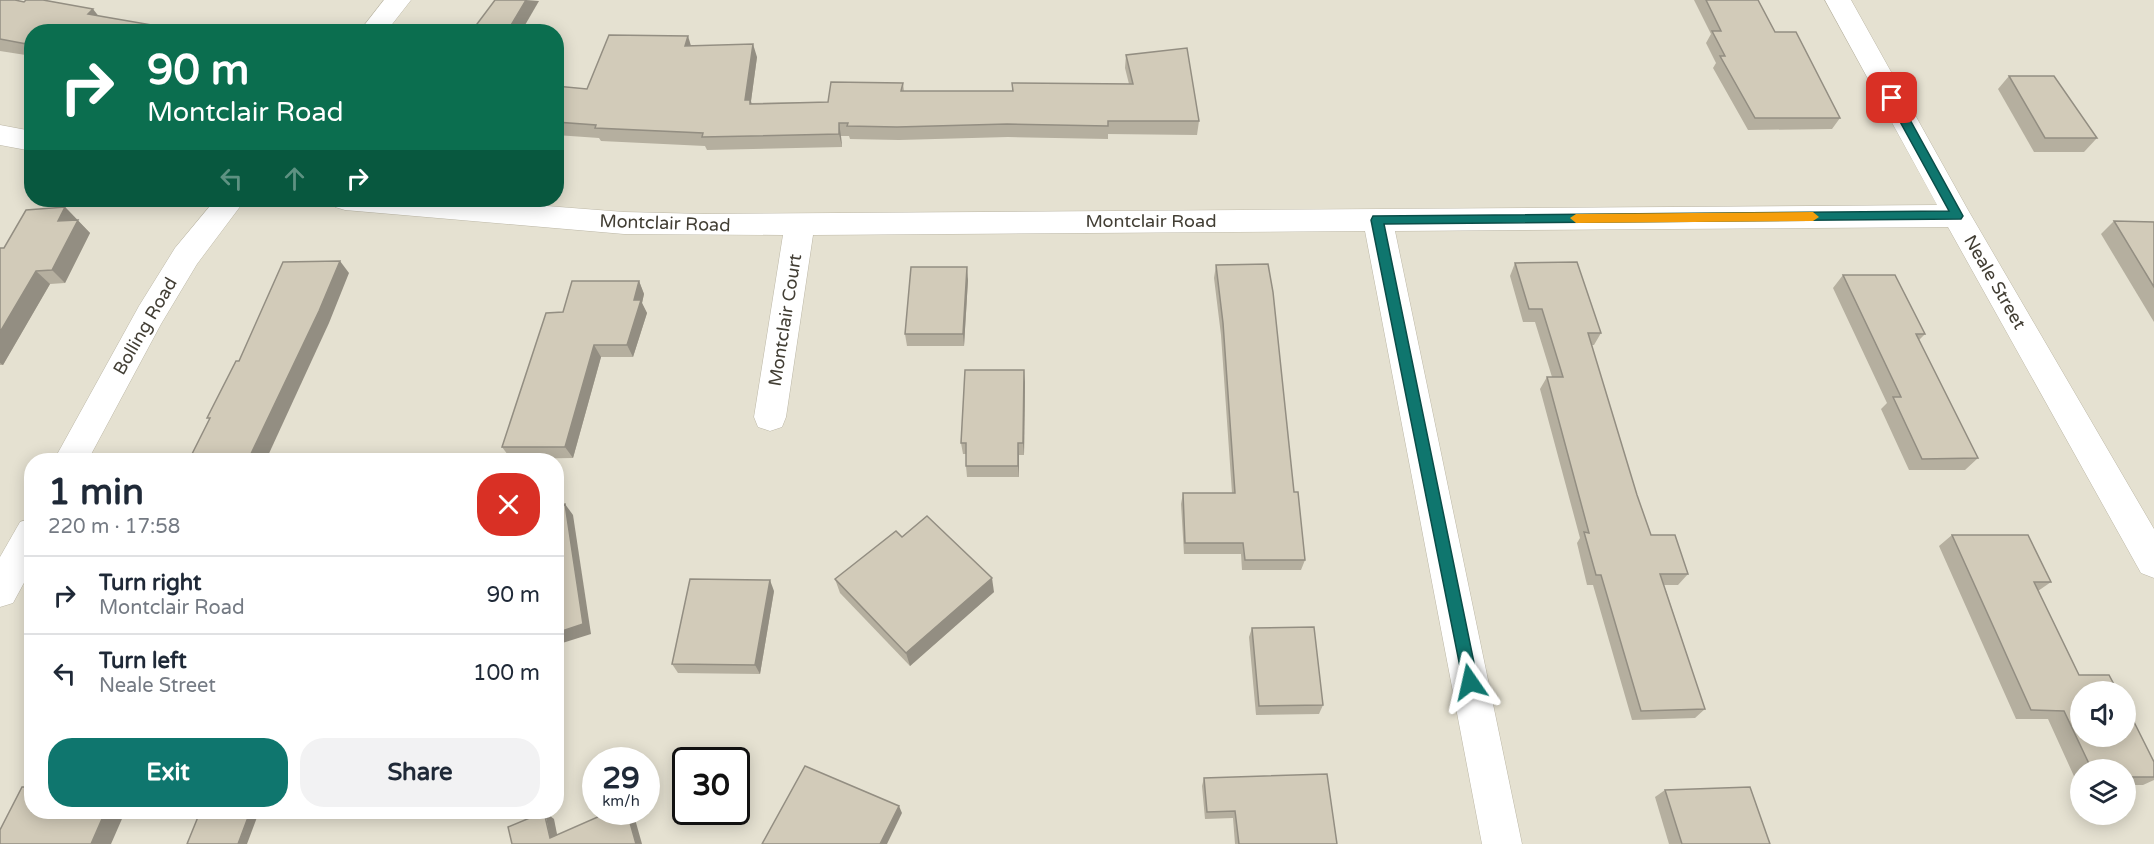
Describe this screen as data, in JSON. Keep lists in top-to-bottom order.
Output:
{
  "streets": {
    "street": [
      "Montclair Road",
      "Neale Street",
      "Montclair Court",
      "Bolling Road"
    ]
  },
  "crossings": [
    ["Montclair Road", "Neale Street"],
    ["Montclair Road", "Montclair Court"]
  ],
  "page": {
    "turn": ["90 m", "Montclair Road"],
    "heading": ["1 min", "220 m · 17:58"],
    "list": [
      {
        "name": "Turn right",
        "note": "Montclair Road",
        "value": "90 m"
      },
      {
        "name": "Turn left",
        "note": "Neale Street",
        "value": "100 m"
      }
    ],
    "buttons": ["Exit", "Share"],
    "speed": "29 km/h",
    "limit": "30"
  }
}
